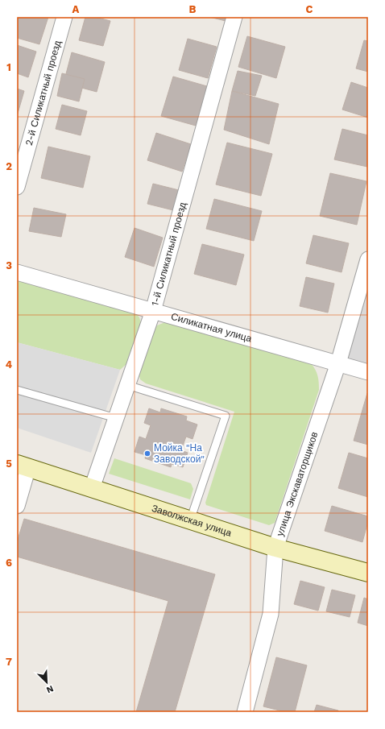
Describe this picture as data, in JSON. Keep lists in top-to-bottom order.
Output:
{
  "streets": {
    "main road": ["Заволжская улица"],
    "street": [
      "2-й Силикатный проезд",
      "1-й Силикатный проезд",
      "Силикатная улица",
      "улица Экскаваторщиков"
    ]
  },
  "crossings": [
    ["1-й Силикатный проезд", "Силикатная улица"],
    ["1-й Силикатный проезд", "Заволжская улица"],
    ["Силикатная улица", "улица Экскаваторщиков"],
    ["улица Экскаваторщиков", "Заволжская улица"]
  ],
  "places": ["Мойка \"На Заводской\""],
  "north": "bottom right",
  "grid": {
    "columns": ["A", "B", "C"],
    "rows": [
      "1",
      "2",
      "3",
      "4",
      "5",
      "6",
      "7"
    ]
  }
}
